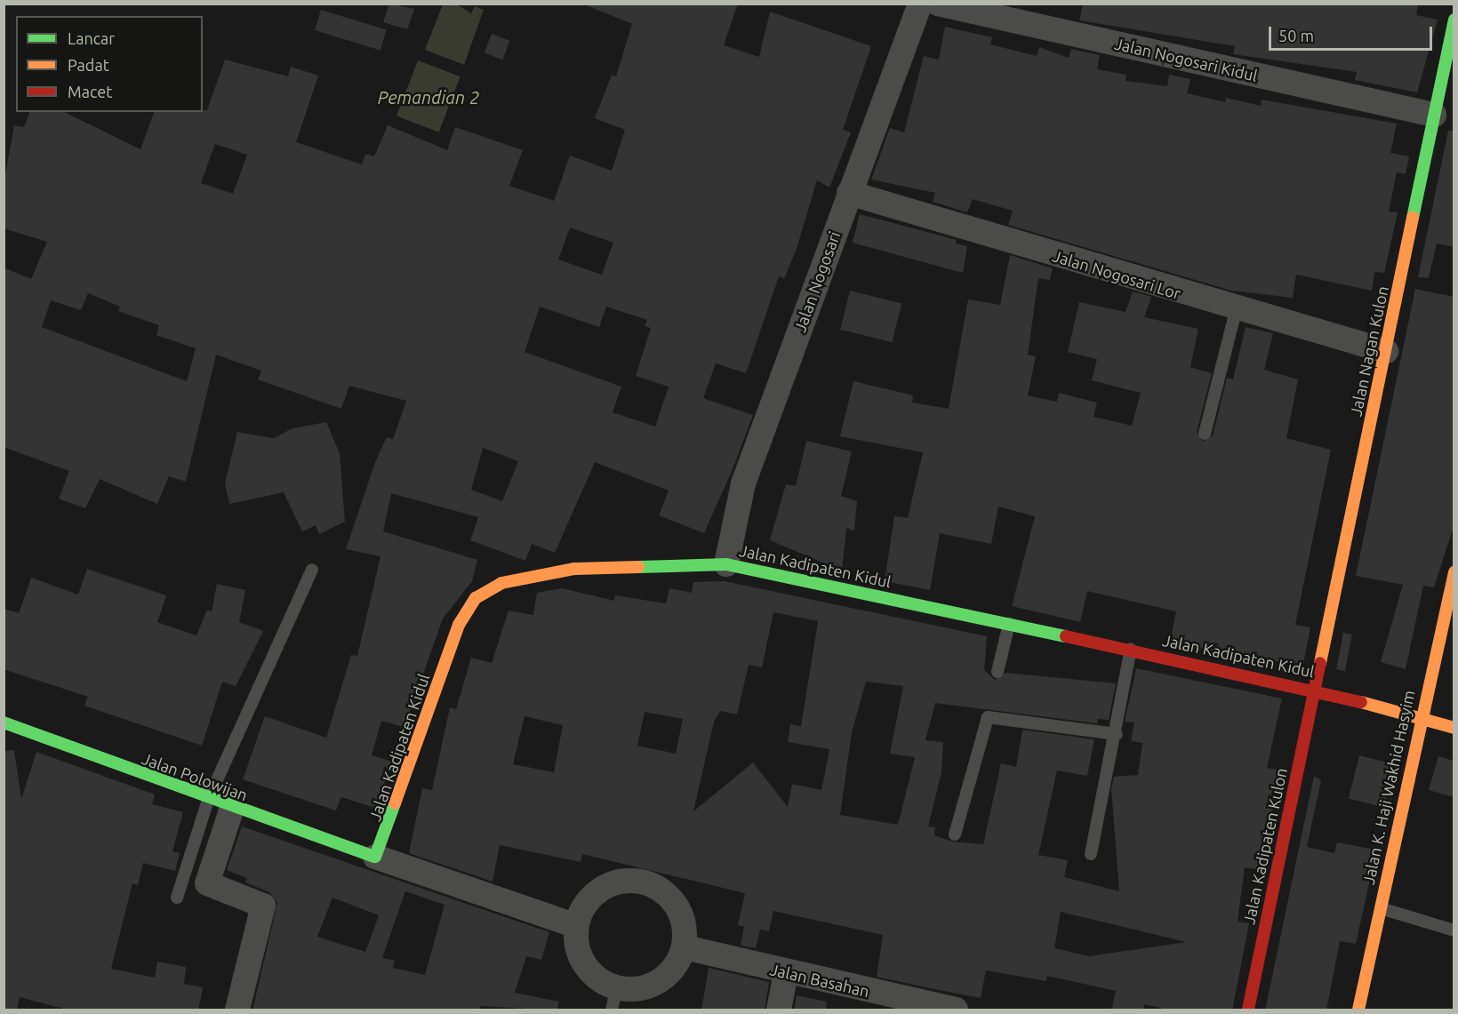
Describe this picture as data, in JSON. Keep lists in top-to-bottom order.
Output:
{
  "streets": {
    "street": [
      "Jalan Nogosari Kidul",
      "Jalan Nogosari Lor",
      "Jalan Nogosari",
      "Jalan Nagan Kulon",
      "Jalan Kadipaten Kidul",
      "Jalan Polowijan",
      "Jalan K. Haji Wakhid Hasyim",
      "Jalan Kadipaten Kulon",
      "Jalan Basahan"
    ]
  },
  "crossings": [
    ["Jalan Nogosari Kidul", "Jalan Nagan Kulon"],
    ["Jalan Nogosari Lor", "Jalan Nogosari"],
    ["Jalan Nogosari Lor", "Jalan Nagan Kulon"],
    ["Jalan Nogosari", "Jalan Kadipaten Kidul"],
    ["Jalan Nagan Kulon", "Jalan Kadipaten Kidul"],
    ["Jalan Nagan Kulon", "Jalan Kadipaten Kulon"],
    ["Jalan Kadipaten Kidul", "Jalan Polowijan"],
    ["Jalan Kadipaten Kidul", "Jalan K. Haji Wakhid Hasyim"],
    ["Jalan Kadipaten Kidul", "Jalan Kadipaten Kulon"]
  ],
  "water": ["Pemandian 2"],
  "legend": ["Lancar", "Padat", "Macet"],
  "scale_bar": "50 m"
}
